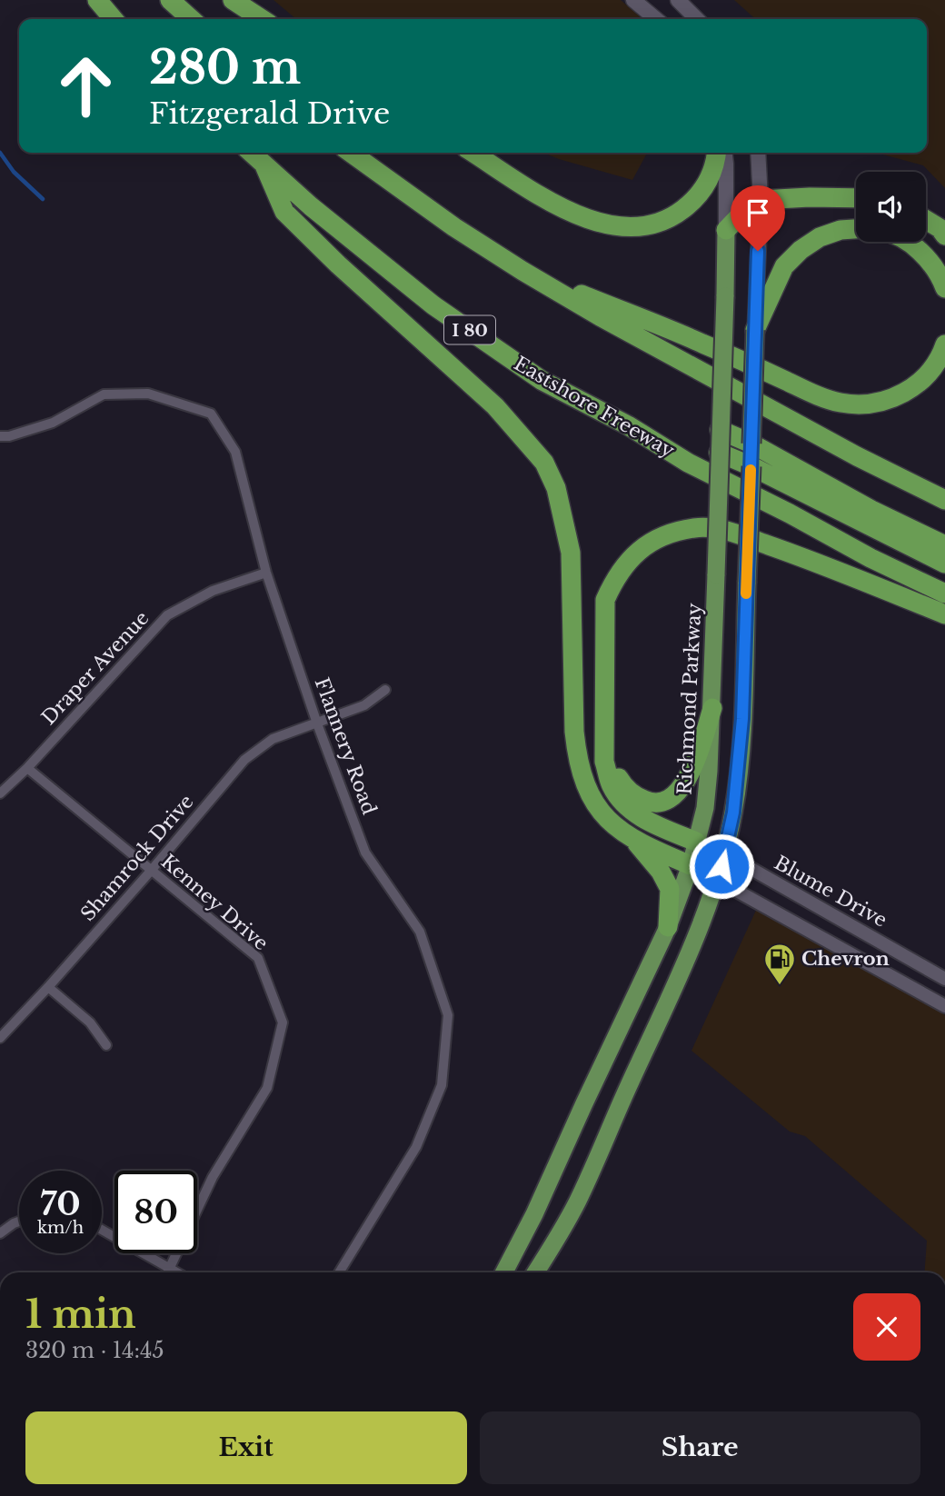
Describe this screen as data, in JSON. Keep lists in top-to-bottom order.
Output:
{
  "streets": {
    "highway": ["I 80", "Eastshore Freeway", "Richmond Parkway"],
    "street": [
      "Draper Avenue",
      "Flannery Road",
      "Shamrock Drive",
      "Blume Drive",
      "Kenney Drive"
    ]
  },
  "crossings": [
    ["Draper Avenue", "Flannery Road"],
    ["Draper Avenue", "Kenney Drive"],
    ["Richmond Parkway", "Blume Drive"],
    ["Flannery Road", "Shamrock Drive"],
    ["Shamrock Drive", "Kenney Drive"]
  ],
  "places": {
    "fuel station": ["Chevron"]
  },
  "page": {
    "turn": ["280 m", "Fitzgerald Drive"],
    "speed": "70 km/h",
    "limit": "80",
    "heading": ["1 min", "320 m · 14:45"],
    "buttons": ["Exit", "Share"]
  }
}
